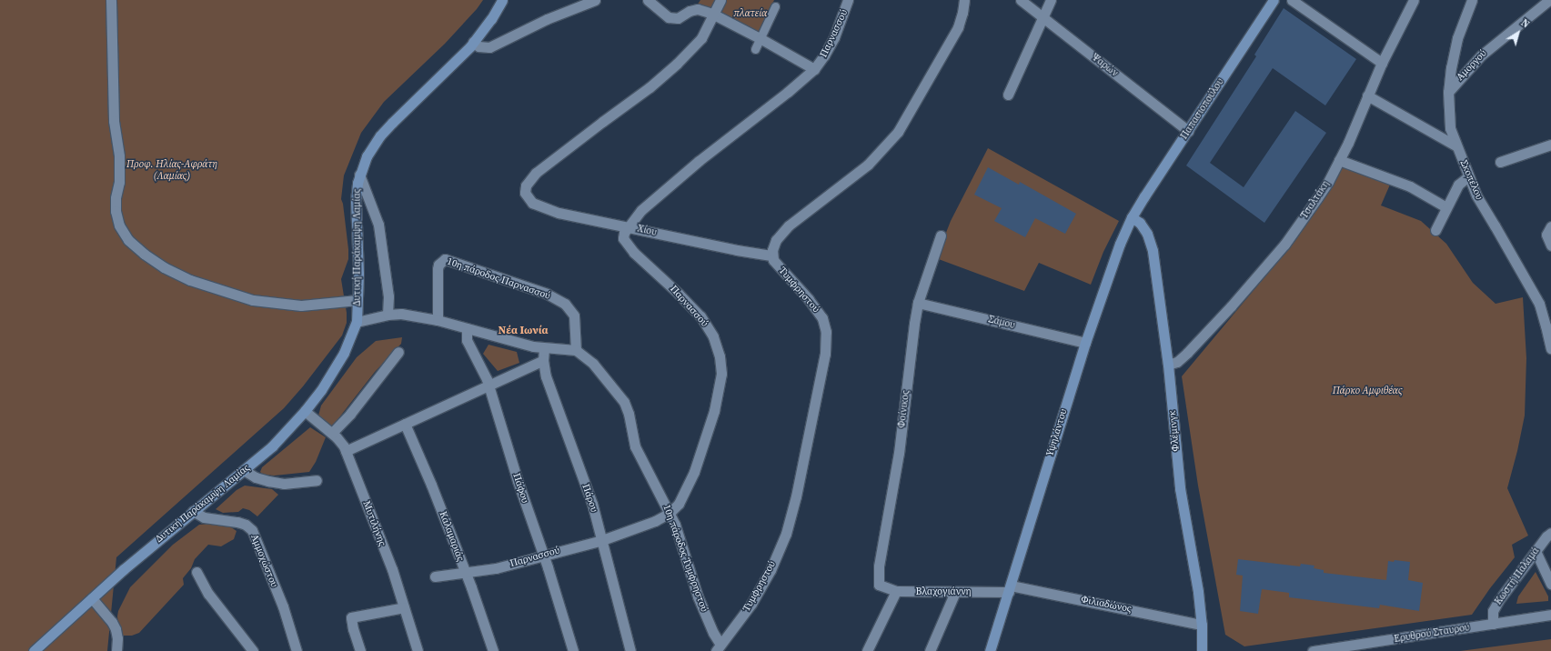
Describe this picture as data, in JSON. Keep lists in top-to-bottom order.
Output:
{
  "streets": {
    "main road": [
      "Παπασιοπούλου",
      "Δυτική Παράκαμψη Λαμίας",
      "Φλέμινγκ",
      "Υψηλάντου"
    ],
    "street": [
      "Παρνασσού",
      "Ψαρών",
      "Αμοργού",
      "Σκοπέλου",
      "Τσαλτάκη",
      "Χίου",
      "10η πάροδος Παρνασσού",
      "Τυμφρηστού",
      "Σάμου",
      "Φοίνικος",
      "Πάφου",
      "Πάρου",
      "Μυτιλήνης",
      "Καλαμαριάς",
      "10η πάροδος Τυμφρηστού",
      "Αμμοχώστου",
      "Κωστή Παλαμά",
      "Βλαχογιάννη",
      "Φιλιαδώνος",
      "Ερυθρού Σταυρού"
    ]
  },
  "crossings": [
    ["Παρνασσού", "Χίου"],
    ["Παρνασσού", "Πάφου"],
    ["Παρνασσού", "Πάρου"],
    ["Παρνασσού", "Καλαμαριάς"],
    ["Παρνασσού", "10η πάροδος Τυμφρηστού"],
    ["Ψαρών", "Παπασιοπούλου"],
    ["Αμοργού", "Σκοπέλου"],
    ["Παπασιοπούλου", "Φλέμινγκ"],
    ["Παπασιοπούλου", "Υψηλάντου"],
    ["Τσαλτάκη", "Φλέμινγκ"],
    ["Χίου", "Τυμφρηστού"],
    ["Δυτική Παράκαμψη Λαμίας", "Μυτιλήνης"],
    ["Δυτική Παράκαμψη Λαμίας", "Αμμοχώστου"],
    ["10η πάροδος Παρνασσού", "10η πάροδος Τυμφρηστού"],
    ["Τυμφρηστού", "10η πάροδος Τυμφρηστού"],
    ["Σάμου", "Φοίνικος"],
    ["Σάμου", "Υψηλάντου"],
    ["Φοίνικος", "Βλαχογιάννη"],
    ["Φλέμινγκ", "Υψηλάντου"],
    ["Φλέμινγκ", "Φιλιαδώνος"],
    ["Υψηλάντου", "Βλαχογιάννη"],
    ["Υψηλάντου", "Φιλιαδώνος"],
    ["Κωστή Παλαμά", "Ερυθρού Σταυρού"],
    ["Βλαχογιάννη", "Φιλιαδώνος"]
  ],
  "districts": ["Νέα Ιωνία"],
  "parks": ["πλατεία", "Προφ. Ηλίας-Αφράτη (Λαμίας)", "Πάρκο Αμφιθέας"],
  "north": "top right"
}
